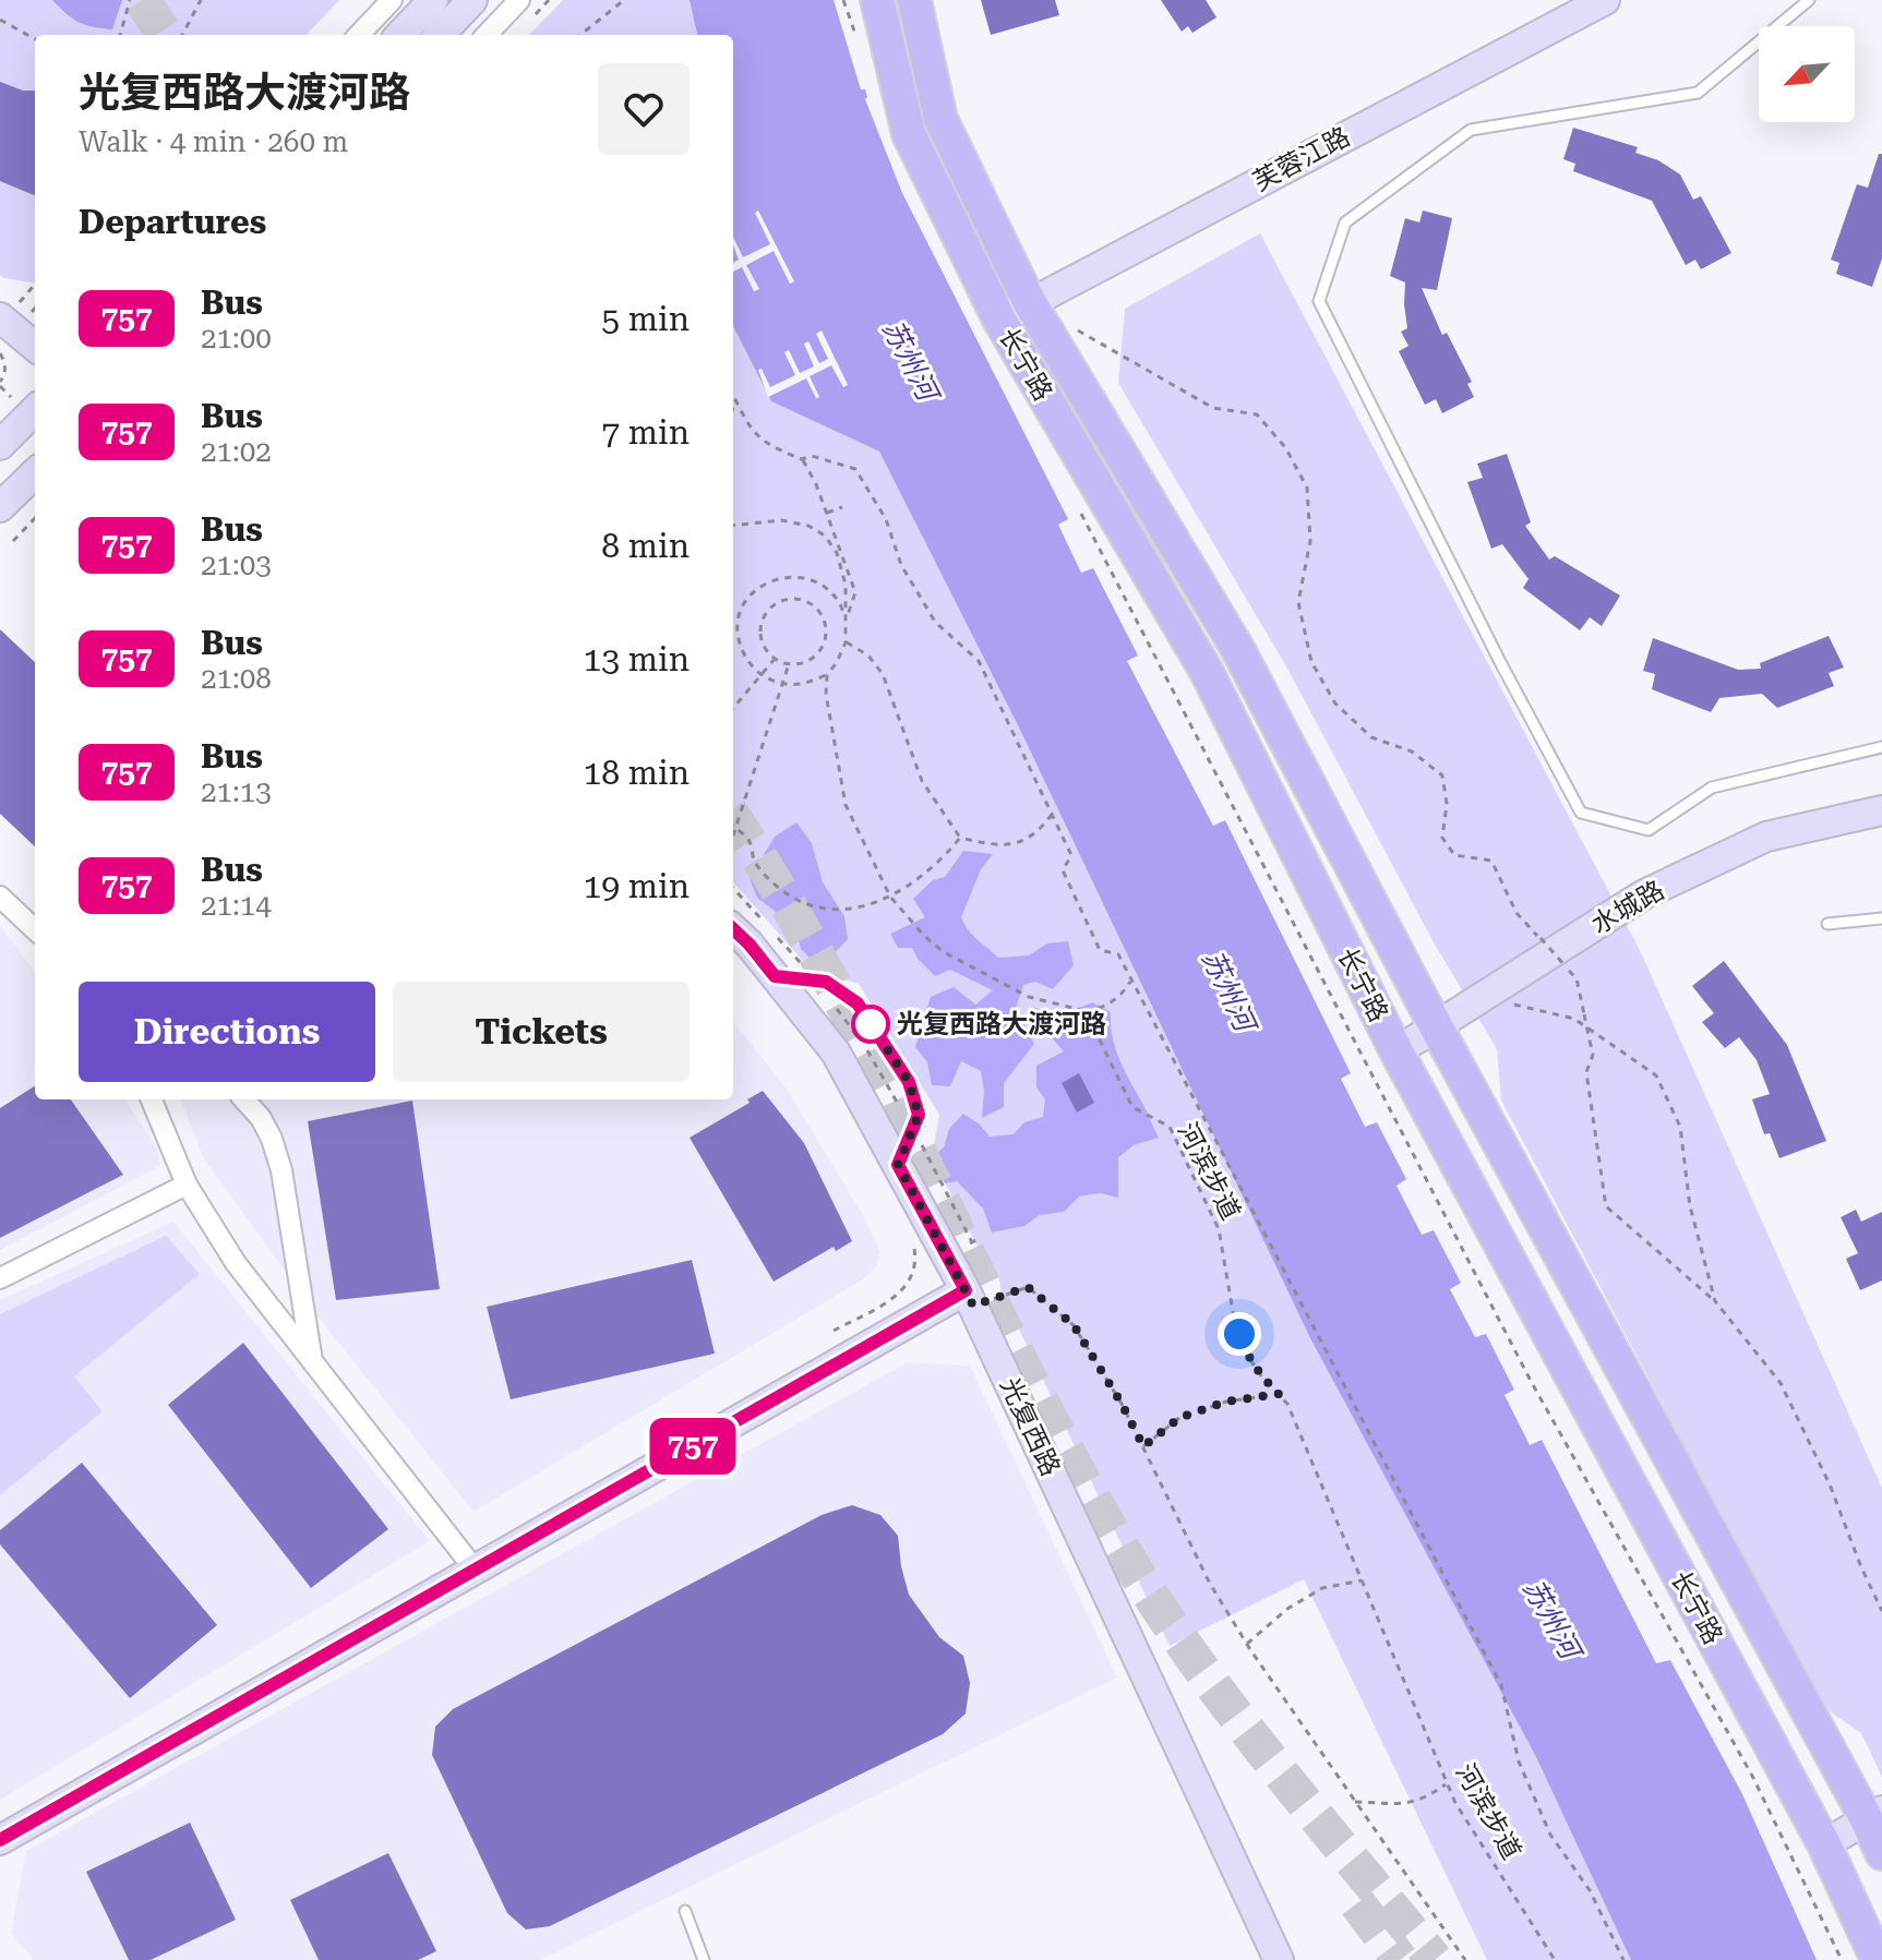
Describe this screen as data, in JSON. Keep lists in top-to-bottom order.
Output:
{
  "streets": {
    "main road": ["长宁路"],
    "street": ["芙蓉江路", "水城路", "光复西路"],
    "path": ["河滨步道"]
  },
  "crossings": [
    ["芙蓉江路", "长宁路"],
    ["长宁路", "水城路"]
  ],
  "water": ["苏州河"],
  "places": ["光复西路大渡河路"],
  "lines": ["bus line 757"],
  "north": "bottom left",
  "page": {
    "on_map": "757",
    "heading": [
      ["光复西路大渡河路", "Walk · 4 min · 260 m"],
      "Departures"
    ],
    "list": [
      {
        "mark": "757",
        "name": "Bus",
        "note": "21:00",
        "value": "5 min"
      },
      {
        "mark": "757",
        "name": "Bus",
        "note": "21:02",
        "value": "7 min"
      },
      {
        "mark": "757",
        "name": "Bus",
        "note": "21:03",
        "value": "8 min"
      },
      {
        "mark": "757",
        "name": "Bus",
        "note": "21:08",
        "value": "13 min"
      },
      {
        "mark": "757",
        "name": "Bus",
        "note": "21:13",
        "value": "18 min"
      },
      {
        "mark": "757",
        "name": "Bus",
        "note": "21:14",
        "value": "19 min"
      }
    ],
    "buttons": ["Directions", "Tickets"]
  }
}
